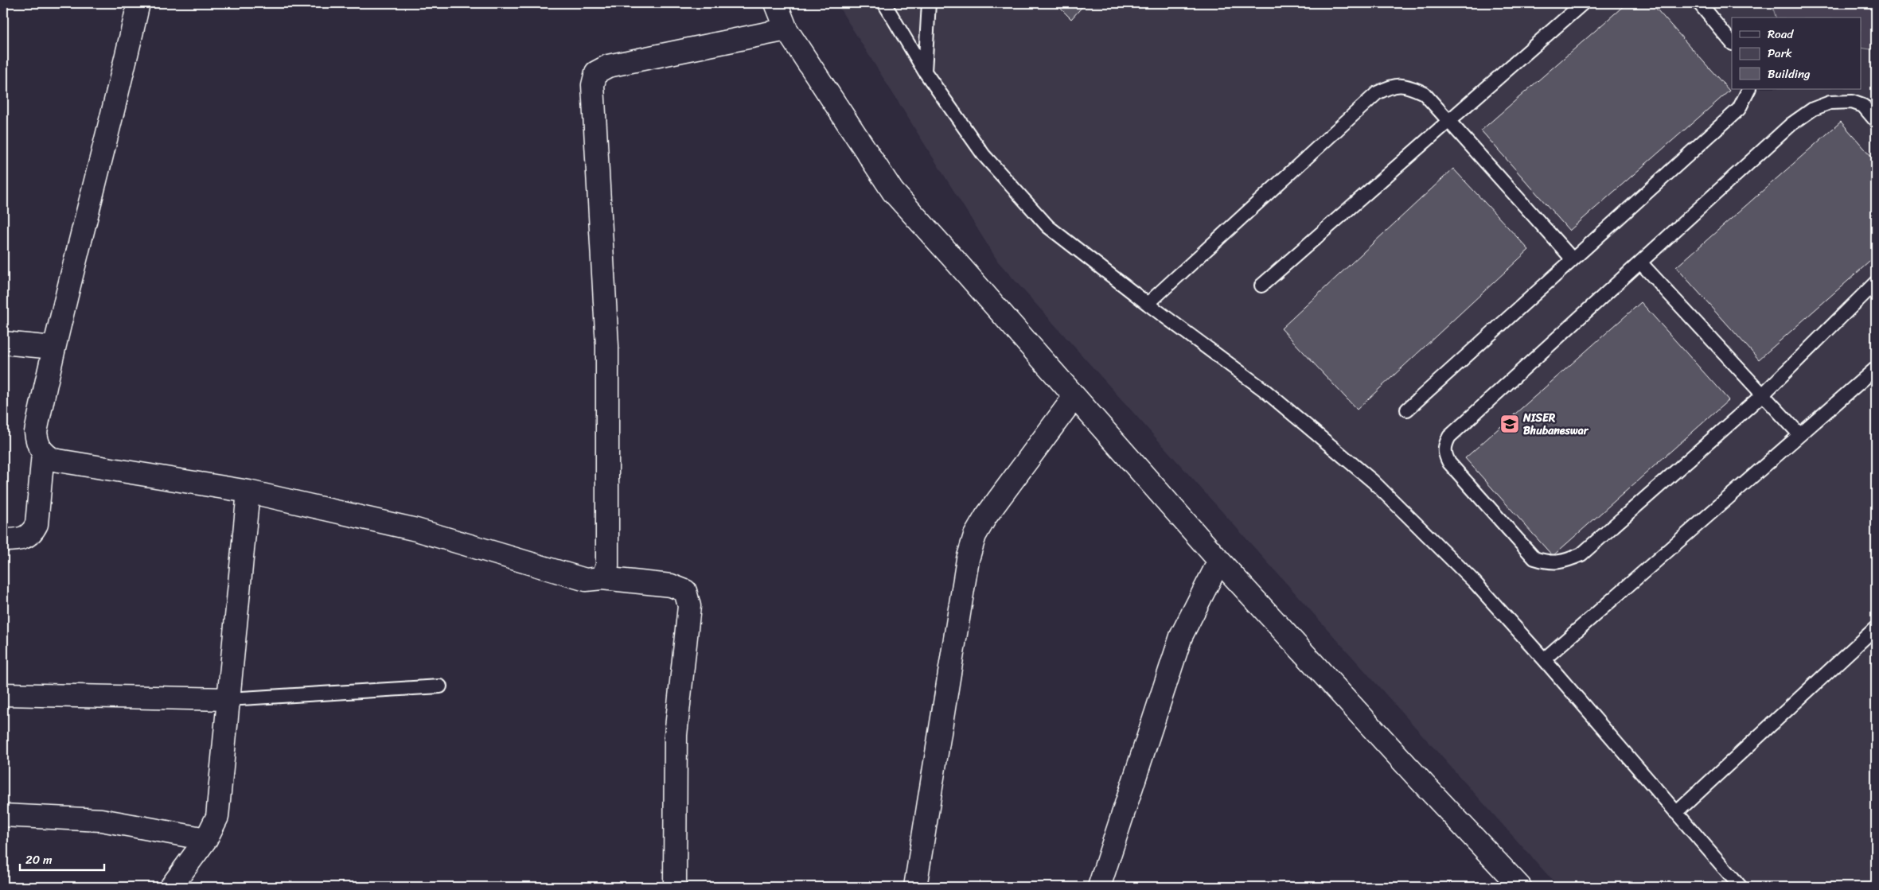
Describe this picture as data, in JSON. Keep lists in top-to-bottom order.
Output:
{
  "places": {
    "school or university": ["NISER Bhubaneswar"]
  },
  "legend": ["Road", "Park", "Building"],
  "scale_bar": "20 m"
}
